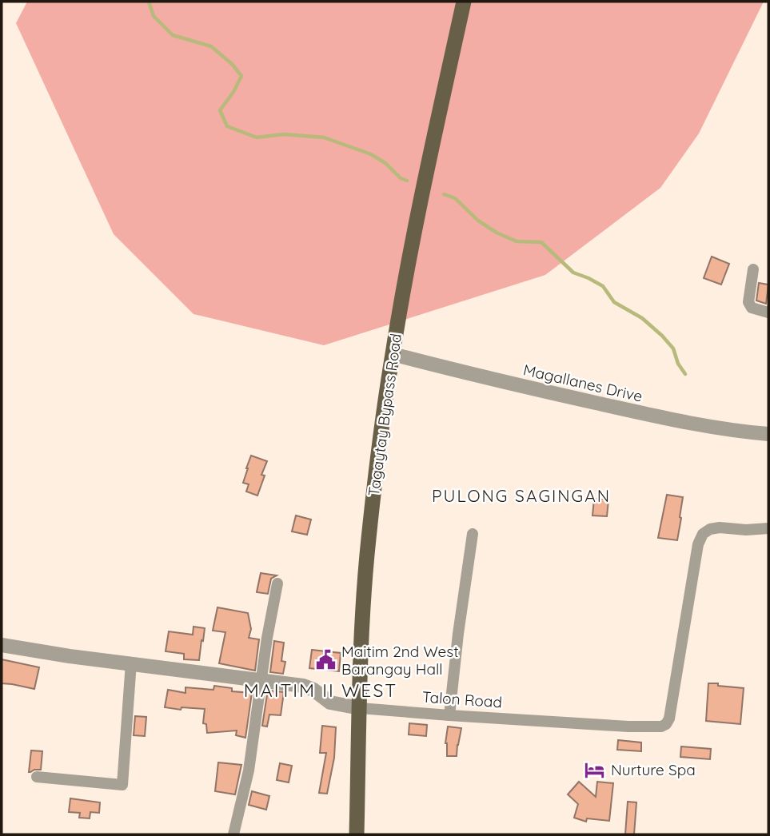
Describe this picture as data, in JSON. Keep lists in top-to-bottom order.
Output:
{
  "streets": {
    "main road": ["Tagaytay Bypass Road"],
    "street": ["Magallanes Drive", "Talon Road"]
  },
  "crossings": [
    ["Magallanes Drive", "Tagaytay Bypass Road"],
    ["Tagaytay Bypass Road", "Talon Road"]
  ],
  "districts": ["PULONG SAGINGAN", "MAITIM II WEST"],
  "places": {
    "public building": ["Maitim 2nd West Barangay Hall"],
    "hotel": ["Nurture Spa"]
  }
}
